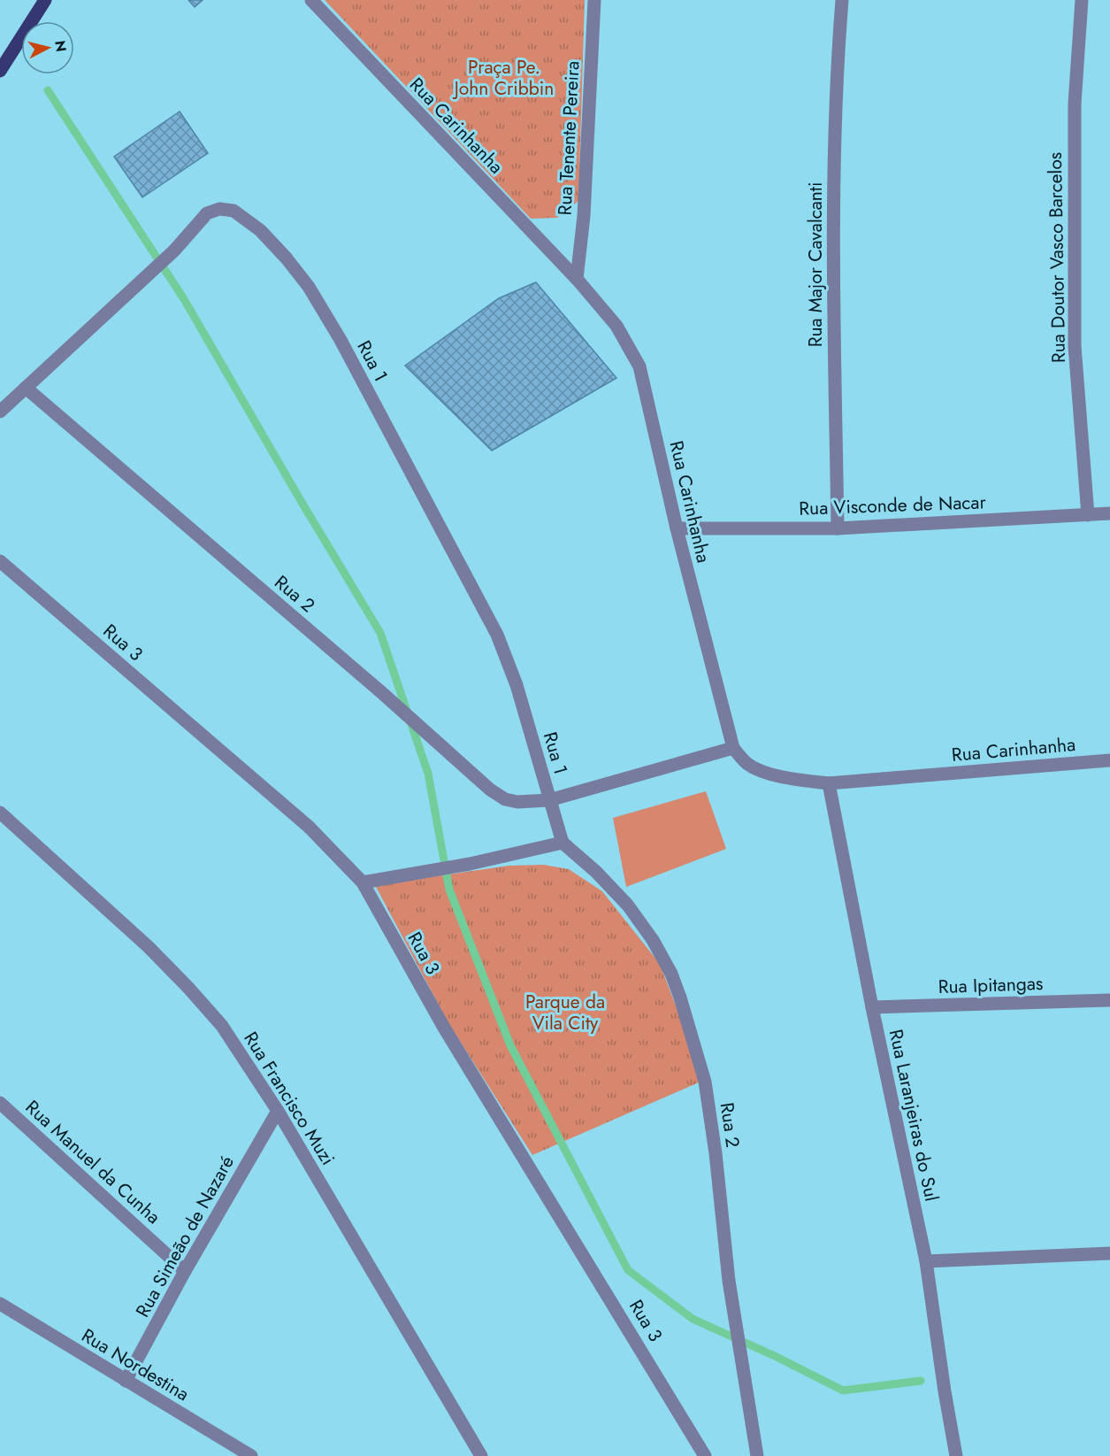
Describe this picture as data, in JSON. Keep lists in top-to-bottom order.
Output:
{
  "streets": {
    "street": [
      "Rua Carinhanha",
      "Rua Tenente Pereira",
      "Rua Doutor Vasco Barcelos",
      "Rua Major Cavalcanti",
      "Rua 1",
      "Rua Visconde de Nacar",
      "Rua 2",
      "Rua 3",
      "Rua Ipitangas",
      "Rua Francisco Muzi",
      "Rua Laranjeiras do Sul",
      "Rua Manuel da Cunha",
      "Rua Simeão de Nazaré",
      "Rua Nordestina"
    ]
  },
  "crossings": [
    ["Rua Carinhanha", "Rua Tenente Pereira"],
    ["Rua Carinhanha", "Rua Visconde de Nacar"],
    ["Rua Carinhanha", "Rua 2"],
    ["Rua Carinhanha", "Rua Laranjeiras do Sul"],
    ["Rua Doutor Vasco Barcelos", "Rua Visconde de Nacar"],
    ["Rua Major Cavalcanti", "Rua Visconde de Nacar"],
    ["Rua 1", "Rua 2"],
    ["Rua Ipitangas", "Rua Laranjeiras do Sul"],
    ["Rua Francisco Muzi", "Rua Simeão de Nazaré"],
    ["Rua Manuel da Cunha", "Rua Simeão de Nazaré"],
    ["Rua Simeão de Nazaré", "Rua Nordestina"]
  ],
  "parks": ["Praça Pe. John Cribbin", "Parque da Vila City"],
  "north": "right"
}
